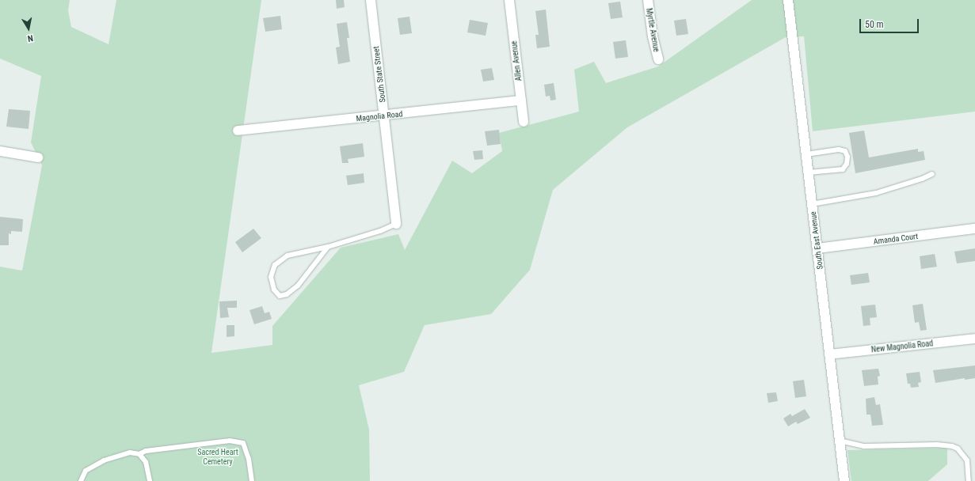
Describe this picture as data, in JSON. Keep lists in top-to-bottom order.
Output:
{
  "streets": {
    "street": [
      "Myrtle Avenue",
      "Allen Avenue",
      "South State Street",
      "Magnolia Road",
      "Amanda Court",
      "South East Avenue",
      "New Magnolia Road"
    ]
  },
  "crossings": [
    ["Allen Avenue", "Magnolia Road"],
    ["South State Street", "Magnolia Road"],
    ["Amanda Court", "South East Avenue"],
    ["South East Avenue", "New Magnolia Road"]
  ],
  "parks": ["Sacred Heart Cemetery"],
  "scale_bar": "50 m",
  "north": "bottom"
}
